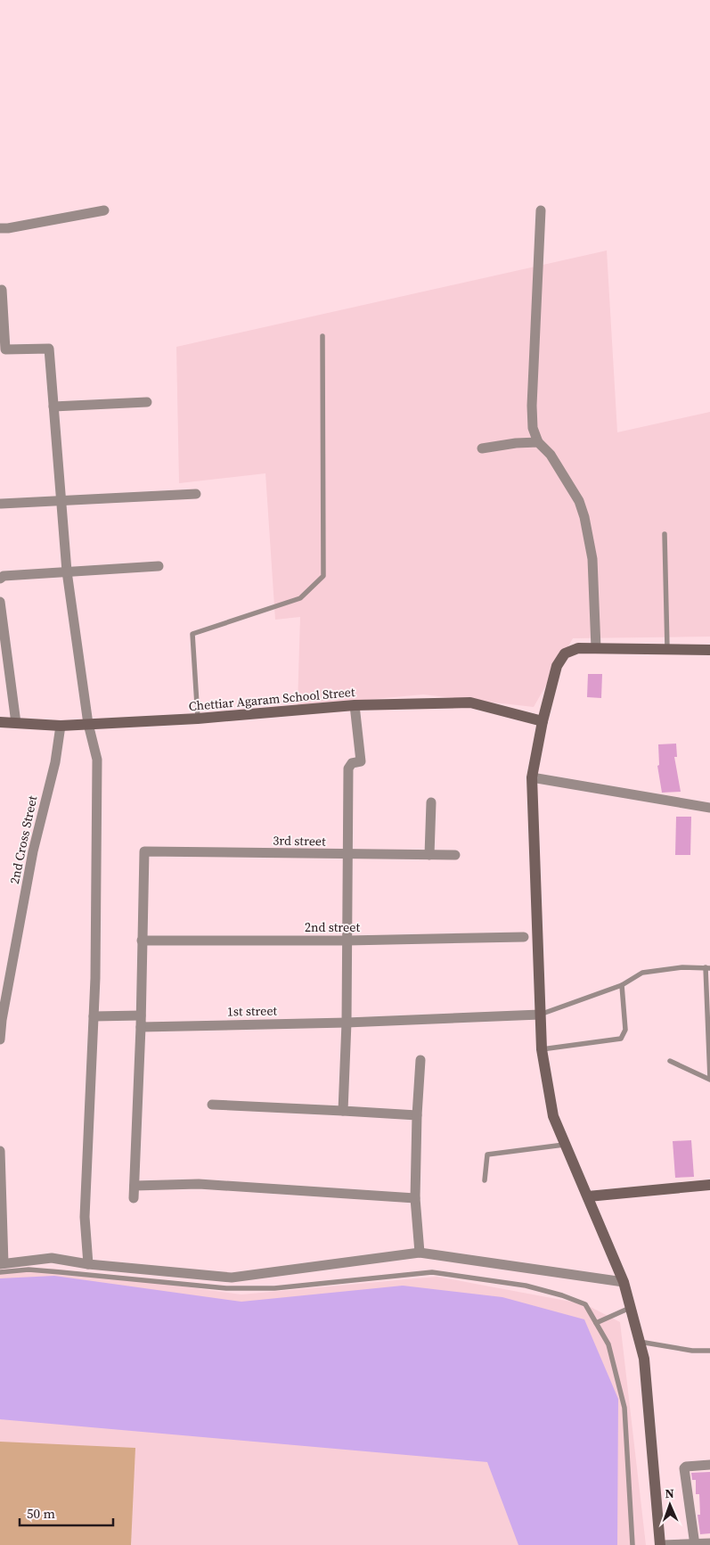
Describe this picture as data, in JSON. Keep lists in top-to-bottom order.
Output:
{
  "streets": {
    "street": [
      "Chettiar Agaram School Street",
      "2nd Cross Street",
      "3rd street",
      "2nd street",
      "1st street"
    ]
  },
  "crossings": [
    ["Chettiar Agaram School Street", "2nd Cross Street"],
    ["3rd street", "2nd street"]
  ],
  "scale_bar": "50 m",
  "north": "top"
}
